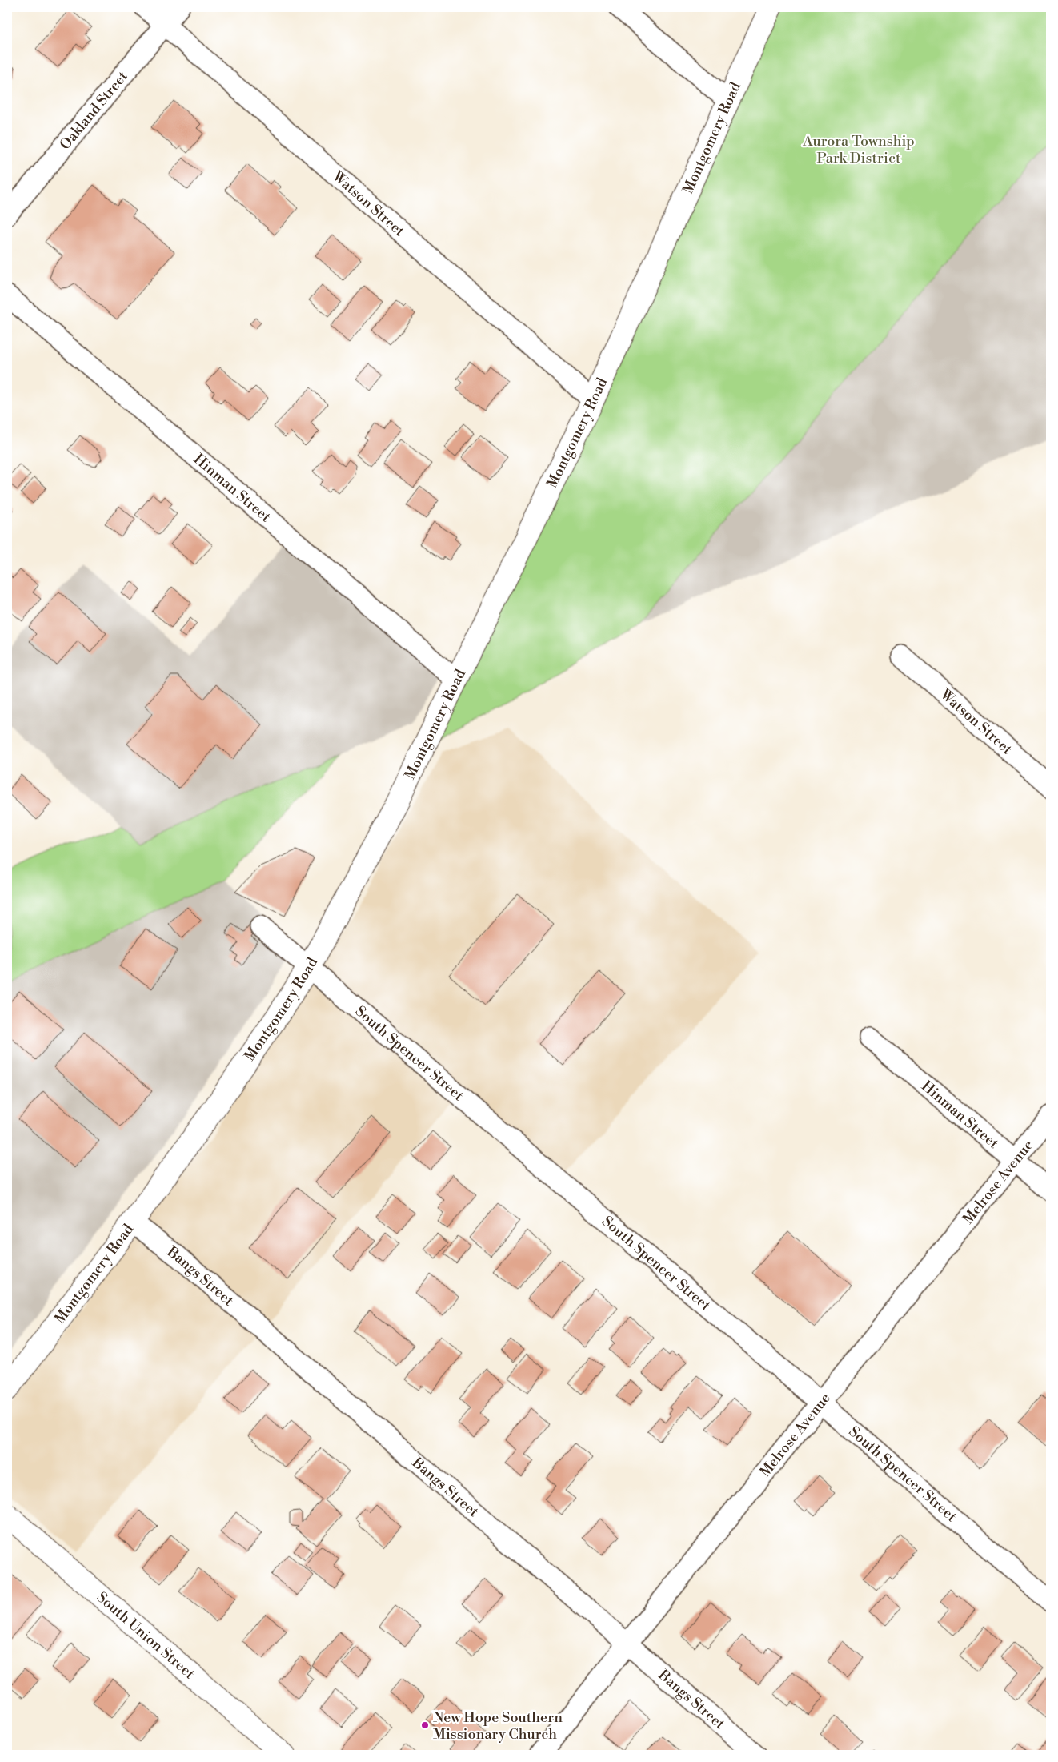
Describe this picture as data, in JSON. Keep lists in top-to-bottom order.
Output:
{
  "streets": {
    "street": [
      "Oakland Street",
      "Montgomery Road",
      "Watson Street",
      "Hinman Street",
      "South Spencer Street",
      "Melrose Avenue",
      "Bangs Street",
      "South Union Street"
    ]
  },
  "crossings": [
    ["Oakland Street", "Watson Street"],
    ["Montgomery Road", "Watson Street"],
    ["Montgomery Road", "Hinman Street"],
    ["Montgomery Road", "South Spencer Street"],
    ["Montgomery Road", "Bangs Street"],
    ["Hinman Street", "Melrose Avenue"],
    ["South Spencer Street", "Melrose Avenue"],
    ["Melrose Avenue", "Bangs Street"]
  ],
  "parks": ["Aurora Township Park District"],
  "places": ["New Hope Southern Missionary Church"]
}
